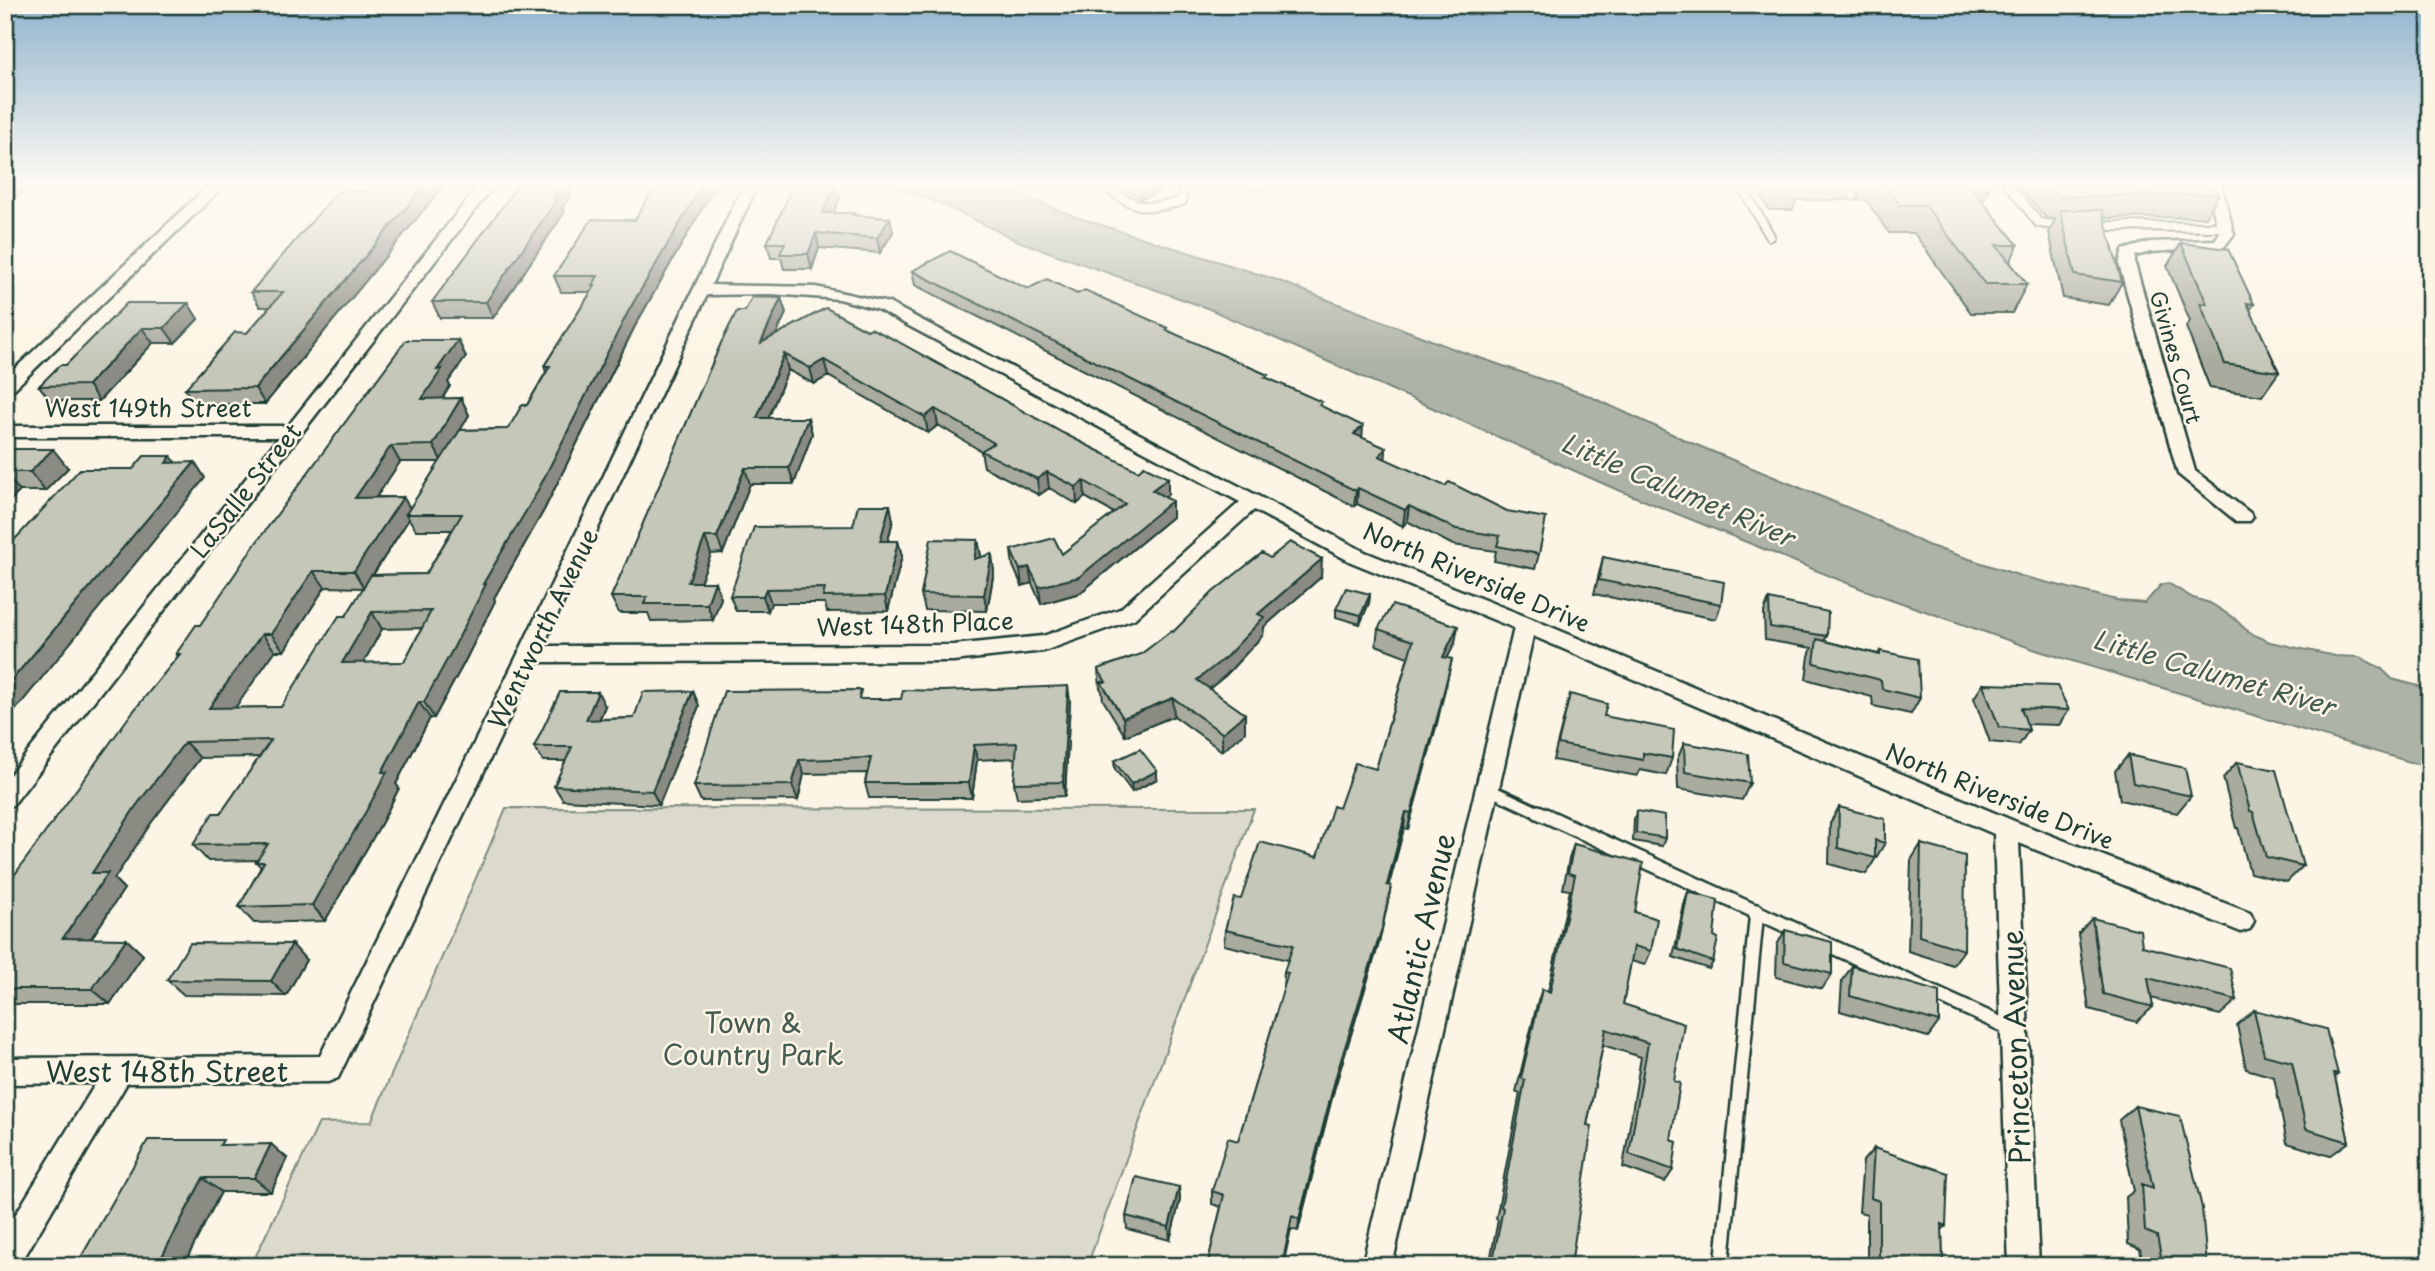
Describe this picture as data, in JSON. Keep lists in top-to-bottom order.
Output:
{
  "streets": {
    "street": [
      "Givines Court",
      "West 149th Street",
      "LaSalle Street",
      "North Riverside Drive",
      "West 148th Place",
      "Wentworth Avenue",
      "Atlantic Avenue",
      "Princeton Avenue",
      "West 148th Street"
    ]
  },
  "crossings": [
    ["West 149th Street", "LaSalle Street"],
    ["North Riverside Drive", "West 148th Place"],
    ["North Riverside Drive", "Wentworth Avenue"],
    ["North Riverside Drive", "Atlantic Avenue"],
    ["North Riverside Drive", "Princeton Avenue"],
    ["West 148th Place", "Wentworth Avenue"],
    ["Wentworth Avenue", "West 148th Street"]
  ],
  "water": ["Little Calumet River"],
  "parks": ["Town & Country Park"]
}
